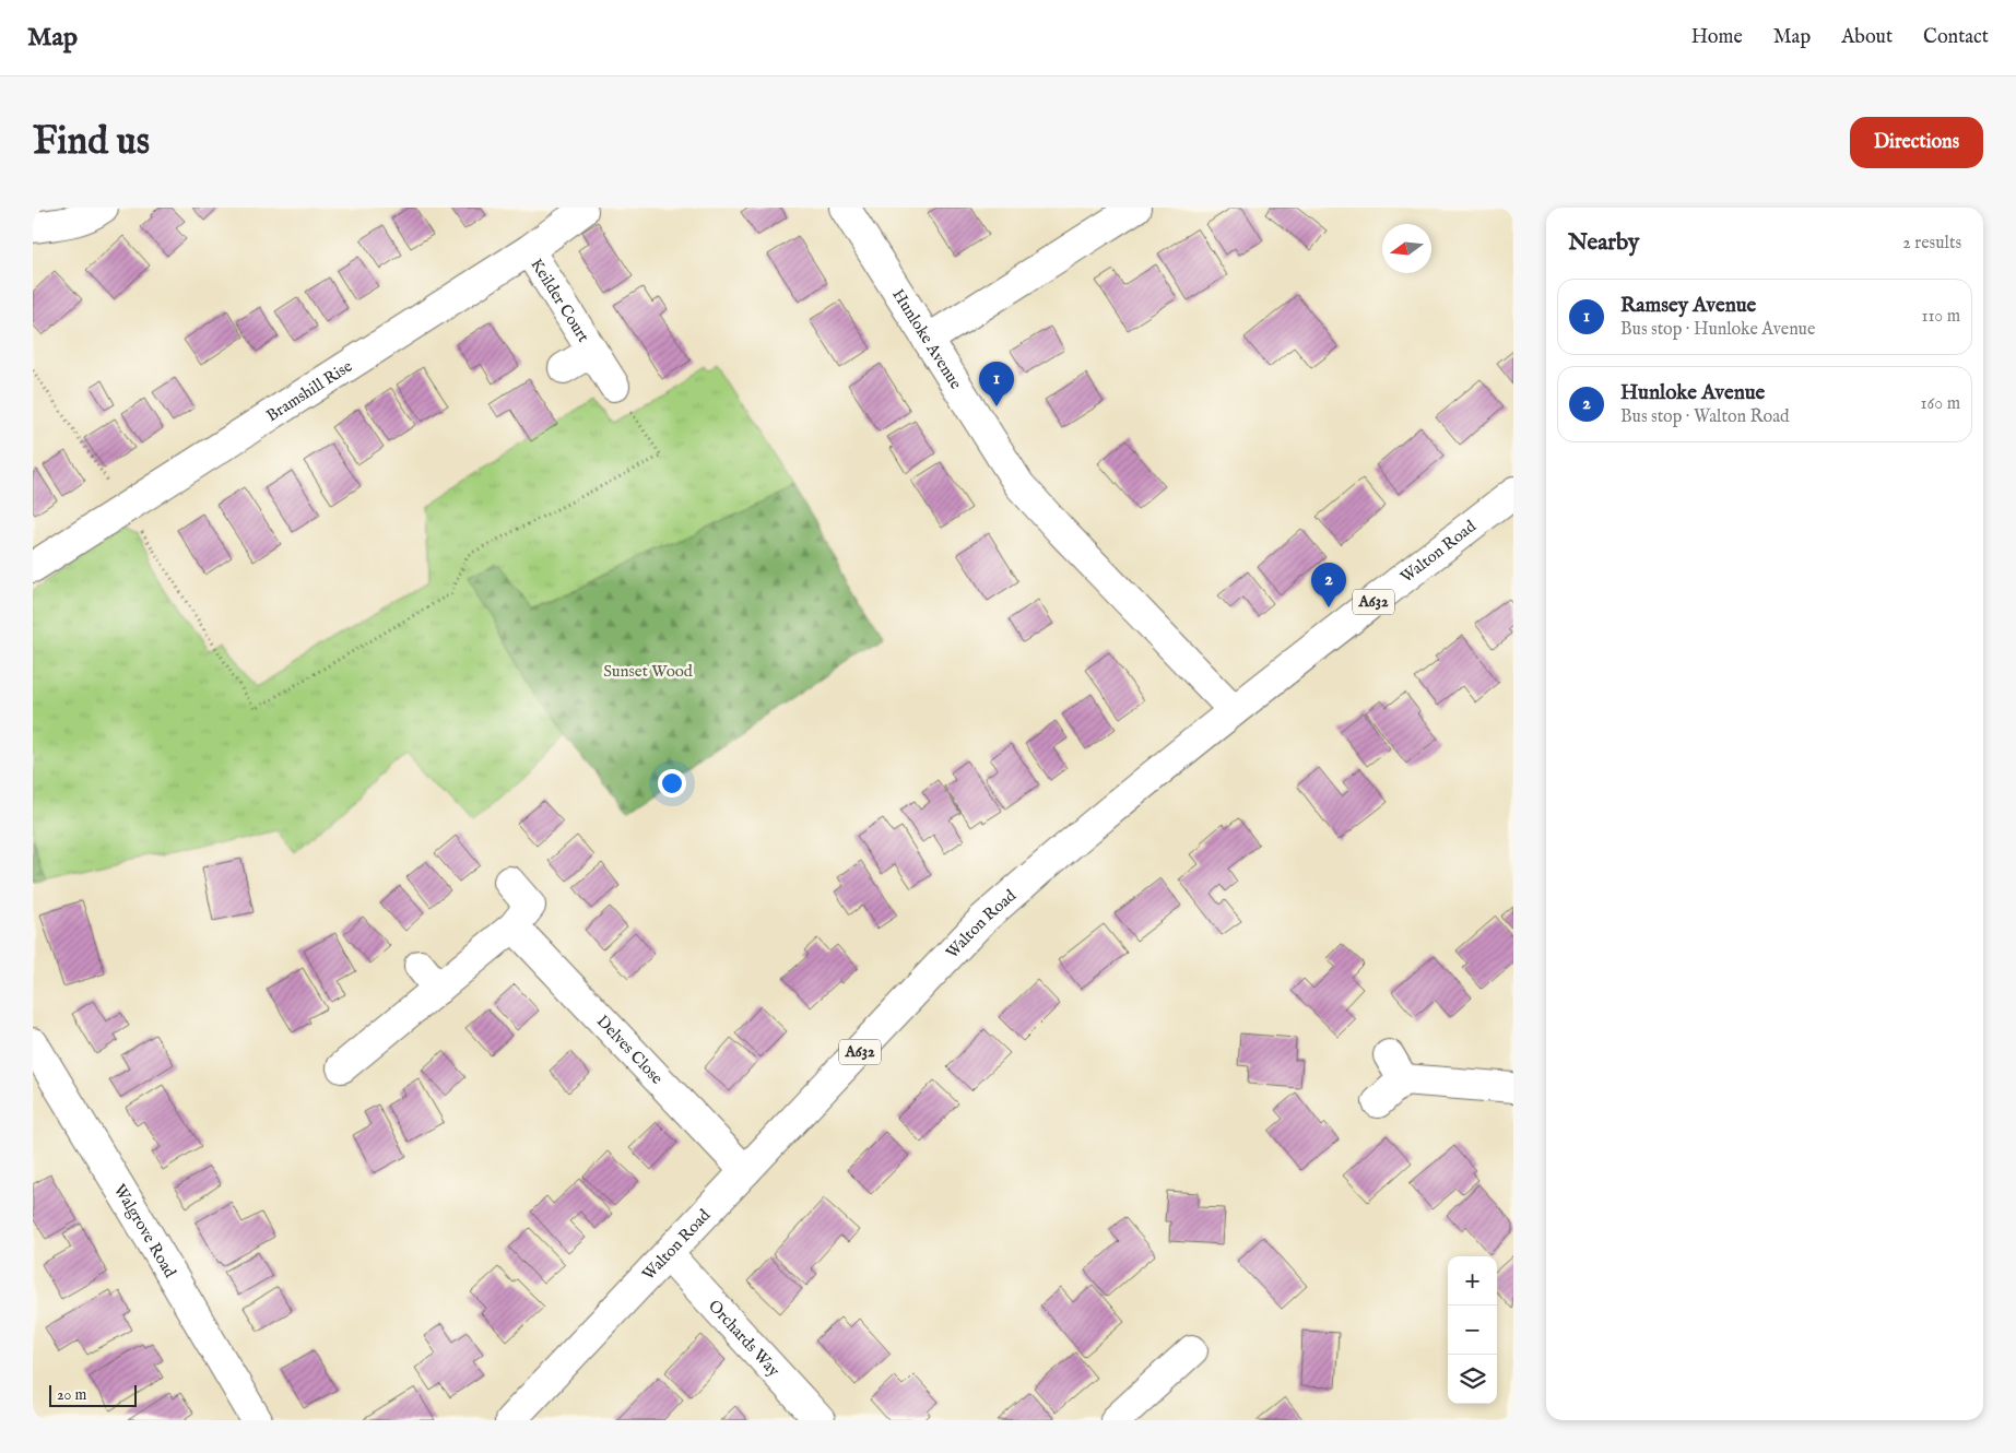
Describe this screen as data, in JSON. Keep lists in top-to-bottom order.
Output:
{
  "streets": {
    "street": [
      "Keilder Court",
      "Hunloke Avenue",
      "Bramshill Rise",
      "Walton Road",
      "A632",
      "Delves Close",
      "Walgrove Road",
      "Orchards Way"
    ]
  },
  "crossings": [
    ["Keilder Court", "Bramshill Rise"],
    ["Hunloke Avenue", "Walton Road"],
    ["Walton Road", "Delves Close"],
    ["Walton Road", "Orchards Way"]
  ],
  "parks": ["Sunset Wood"],
  "scale_bar": "20 m",
  "north": "left",
  "page": {
    "header": "Map",
    "nav": [
      "Home",
      "Map",
      "About",
      "Contact"
    ],
    "buttons": "Directions",
    "title": "Find us",
    "heading": ["Nearby", "2 results"],
    "list": [
      {
        "mark": "1",
        "name": "Ramsey Avenue",
        "note": "Bus stop · Hunloke Avenue",
        "value": "110 m"
      },
      {
        "mark": "2",
        "name": "Hunloke Avenue",
        "note": "Bus stop · Walton Road",
        "value": "160 m"
      }
    ],
    "pins": ["1", "2"],
    "map_buttons": ["+", "−"],
    "scale": "20 m"
  }
}
